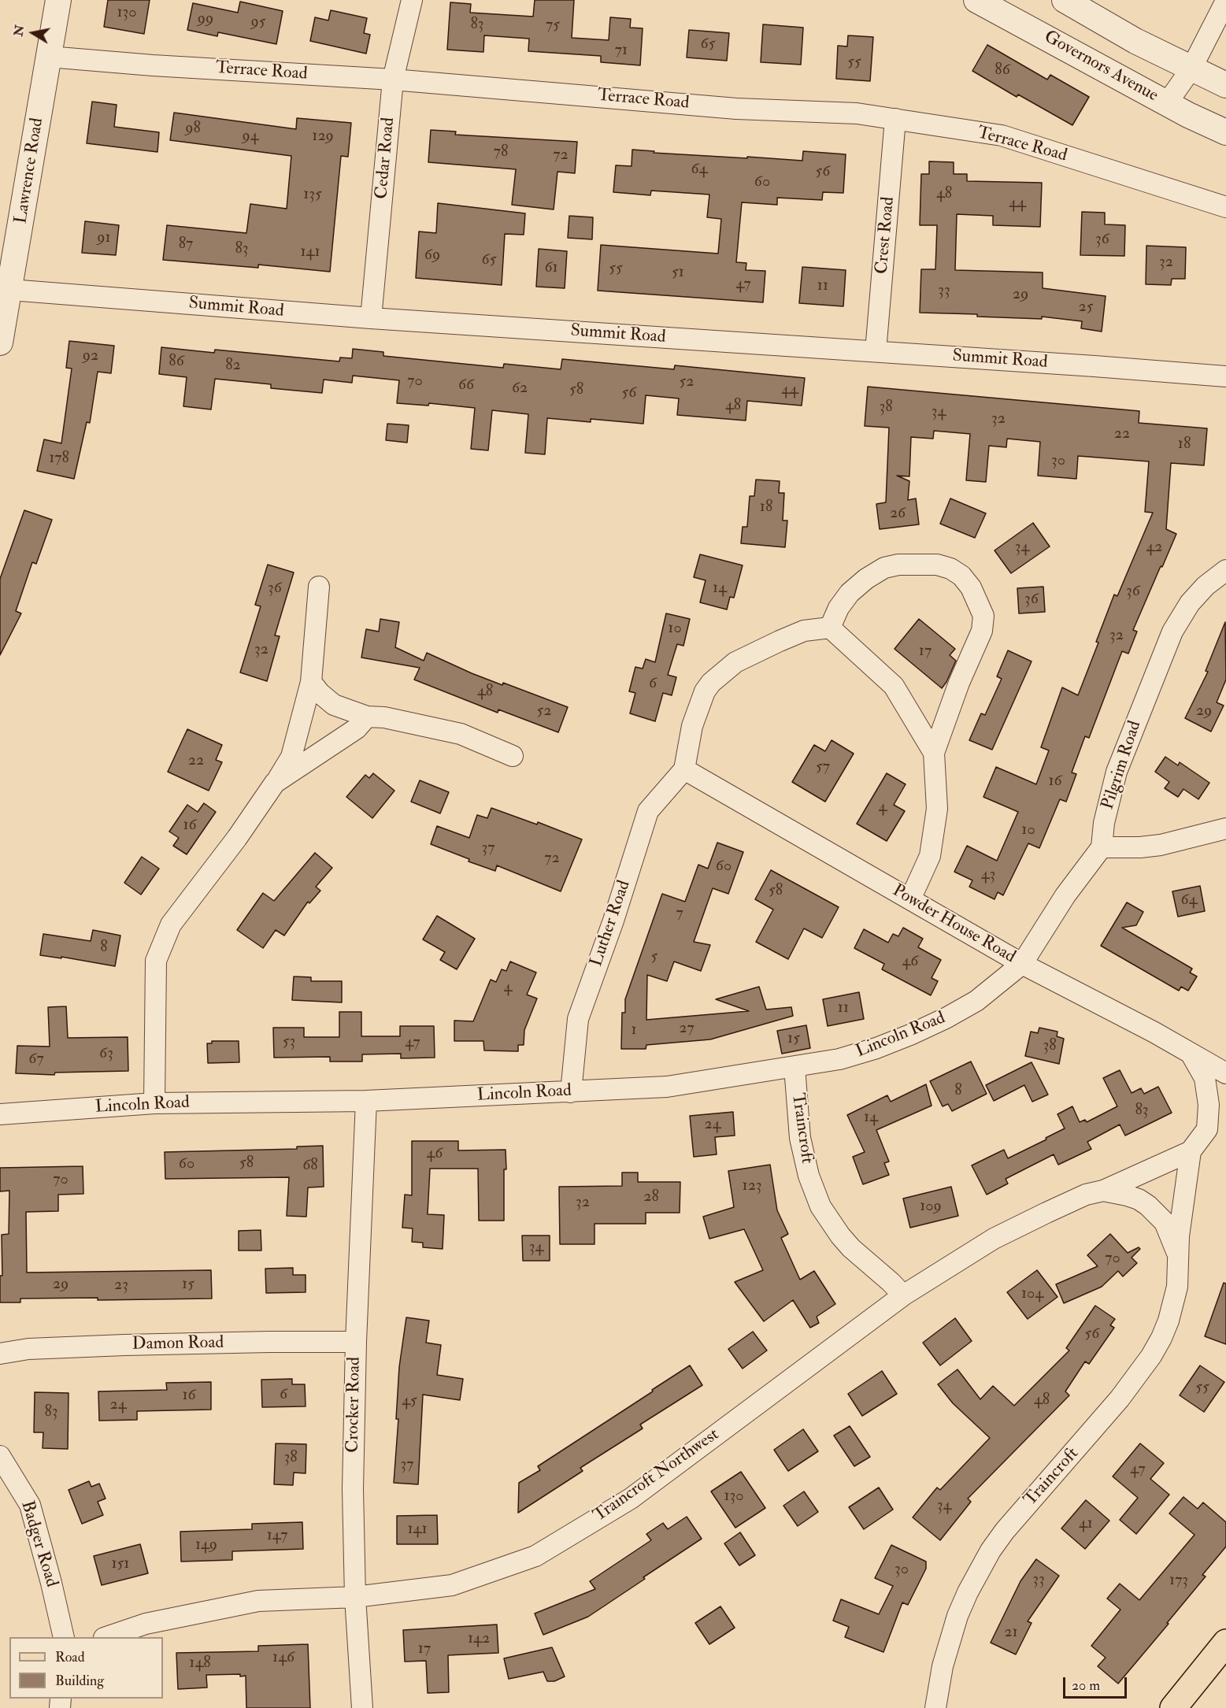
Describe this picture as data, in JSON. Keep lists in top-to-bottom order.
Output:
{
  "streets": {
    "street": [
      "Governors Avenue",
      "Terrace Road",
      "Cedar Road",
      "Lawrence Road",
      "Crest Road",
      "Summit Road",
      "Pilgrim Road",
      "Luther Road",
      "Powder House Road",
      "Lincoln Road",
      "Traincroft",
      "Damon Road",
      "Crocker Road",
      "Traincroft Northwest",
      "Badger Road"
    ]
  },
  "crossings": [
    ["Terrace Road", "Cedar Road"],
    ["Terrace Road", "Lawrence Road"],
    ["Terrace Road", "Crest Road"],
    ["Cedar Road", "Summit Road"],
    ["Lawrence Road", "Summit Road"],
    ["Crest Road", "Summit Road"],
    ["Luther Road", "Powder House Road"],
    ["Luther Road", "Lincoln Road"],
    ["Powder House Road", "Lincoln Road"],
    ["Lincoln Road", "Traincroft"],
    ["Lincoln Road", "Crocker Road"],
    ["Traincroft", "Traincroft Northwest"],
    ["Damon Road", "Crocker Road"],
    ["Crocker Road", "Traincroft Northwest"]
  ],
  "house_numbers": [
    "130",
    "99",
    "95",
    "83",
    "75",
    "65",
    "71",
    "55",
    "86",
    "98",
    "94",
    "129",
    "78",
    "72",
    "64",
    "56",
    "60",
    "48",
    "135",
    "44",
    "91",
    "36",
    "87",
    "83",
    "141",
    "69",
    "65",
    "32",
    "61",
    "55",
    "51",
    "47",
    "11",
    "33",
    "29",
    "25",
    "92",
    "86",
    "82",
    "70",
    "52",
    "66",
    "62",
    "58",
    "44",
    "56",
    "48",
    "38",
    "34",
    "32",
    "22",
    "18",
    "178",
    "30",
    "18",
    "26",
    "34",
    "42",
    "36",
    "14",
    "36",
    "36",
    "10",
    "32",
    "32",
    "17",
    "6",
    "48",
    "52",
    "29",
    "22",
    "57",
    "16",
    "4",
    "16",
    "10",
    "37",
    "72",
    "60",
    "43",
    "58",
    "64",
    "7",
    "8",
    "5",
    "46",
    "4",
    "11",
    "27",
    "1",
    "15",
    "53",
    "47",
    "38",
    "63",
    "67",
    "8",
    "83",
    "14",
    "24",
    "46",
    "58",
    "60",
    "68",
    "70",
    "123",
    "28",
    "32",
    "109",
    "34",
    "70",
    "29",
    "15",
    "23",
    "104",
    "56",
    "55",
    "6",
    "16",
    "48",
    "45",
    "24",
    "83",
    "38",
    "37",
    "47",
    "130",
    "34",
    "41",
    "141",
    "147",
    "149",
    "151",
    "30",
    "33",
    "173",
    "21",
    "142",
    "17",
    "146",
    "148"
  ],
  "legend": ["Road", "Building"],
  "scale_bar": "20 m",
  "north": "left"
}
